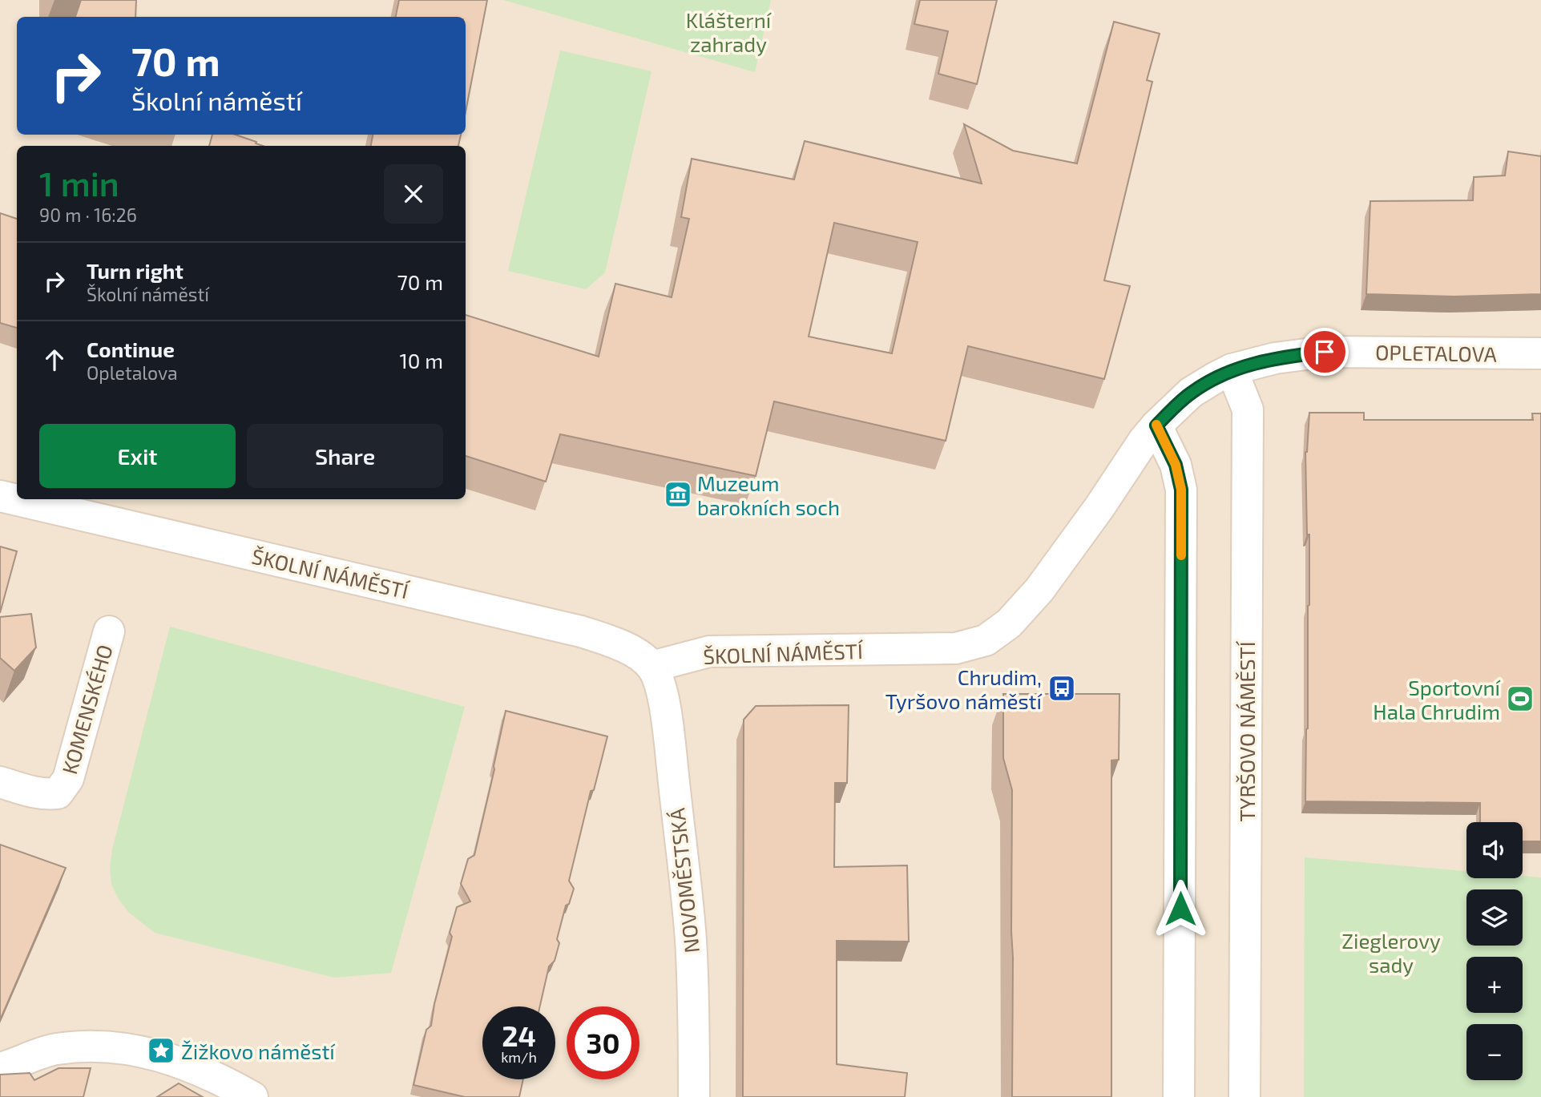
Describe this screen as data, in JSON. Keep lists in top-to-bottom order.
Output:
{
  "streets": {
    "street": [
      "OPLETALOVA",
      "ŠKOLNÍ NÁMĚSTÍ",
      "KOMENSKÉHO",
      "TYRŠOVO NÁMĚSTÍ",
      "NOVOMĚSTSKÁ"
    ]
  },
  "crossings": [
    ["OPLETALOVA", "ŠKOLNÍ NÁMĚSTÍ"],
    ["OPLETALOVA", "TYRŠOVO NÁMĚSTÍ"],
    ["ŠKOLNÍ NÁMĚSTÍ", "TYRŠOVO NÁMĚSTÍ"],
    ["ŠKOLNÍ NÁMĚSTÍ", "NOVOMĚSTSKÁ"]
  ],
  "parks": ["Klášterní zahrady", "Zieglerovy sady"],
  "places": {
    "museum": ["Muzeum barokních soch"],
    "bus stop": ["Chrudim, Tyršovo náměstí"],
    "sports": ["Sportovní Hala Chrudim"],
    "place": ["Žižkovo náměstí"]
  },
  "page": {
    "turn": ["70 m", "Školní náměstí"],
    "heading": ["1 min", "90 m · 16:26"],
    "list": [
      {
        "name": "Turn right",
        "note": "Školní náměstí",
        "value": "70 m"
      },
      {
        "name": "Continue",
        "note": "Opletalova",
        "value": "10 m"
      }
    ],
    "buttons": ["Exit", "Share"],
    "map_buttons": ["+", "−"],
    "speed": "24 km/h",
    "limit": "30"
  }
}
